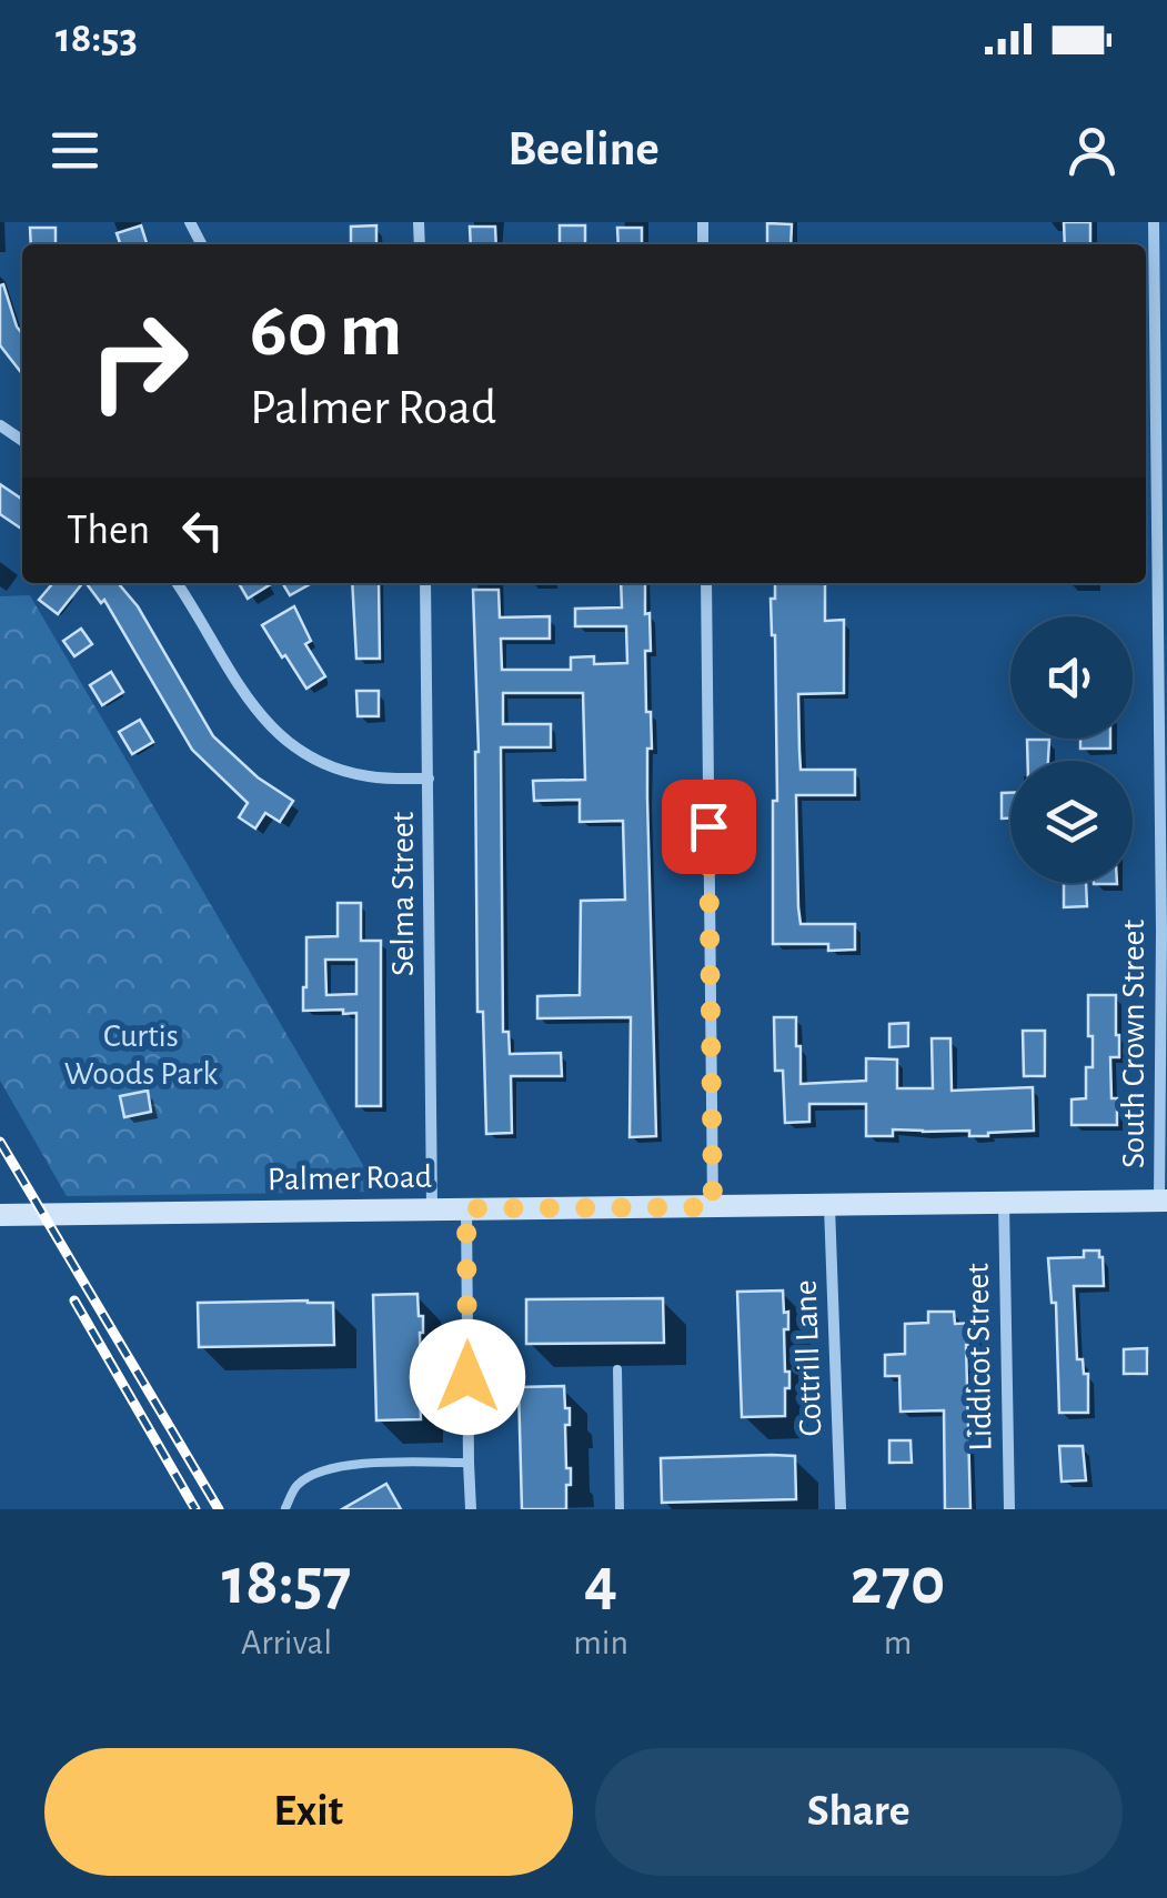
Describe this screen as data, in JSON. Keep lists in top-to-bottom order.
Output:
{
  "streets": {
    "street": [
      "Selma Street",
      "South Crown Street",
      "Palmer Road",
      "Liddicot Street",
      "Cottrill Lane"
    ]
  },
  "crossings": [
    ["Selma Street", "Palmer Road"],
    ["South Crown Street", "Palmer Road"],
    ["Palmer Road", "Liddicot Street"],
    ["Palmer Road", "Cottrill Lane"]
  ],
  "parks": ["Curtis Woods Park"],
  "page": {
    "status": "18:53",
    "header": "Beeline",
    "turn": ["60 m", "Palmer Road"],
    "then": "Then",
    "eta": [
      "18:57",
      "Arrival",
      "4",
      "min",
      "270",
      "m"
    ],
    "buttons": ["Exit", "Share"]
  }
}
